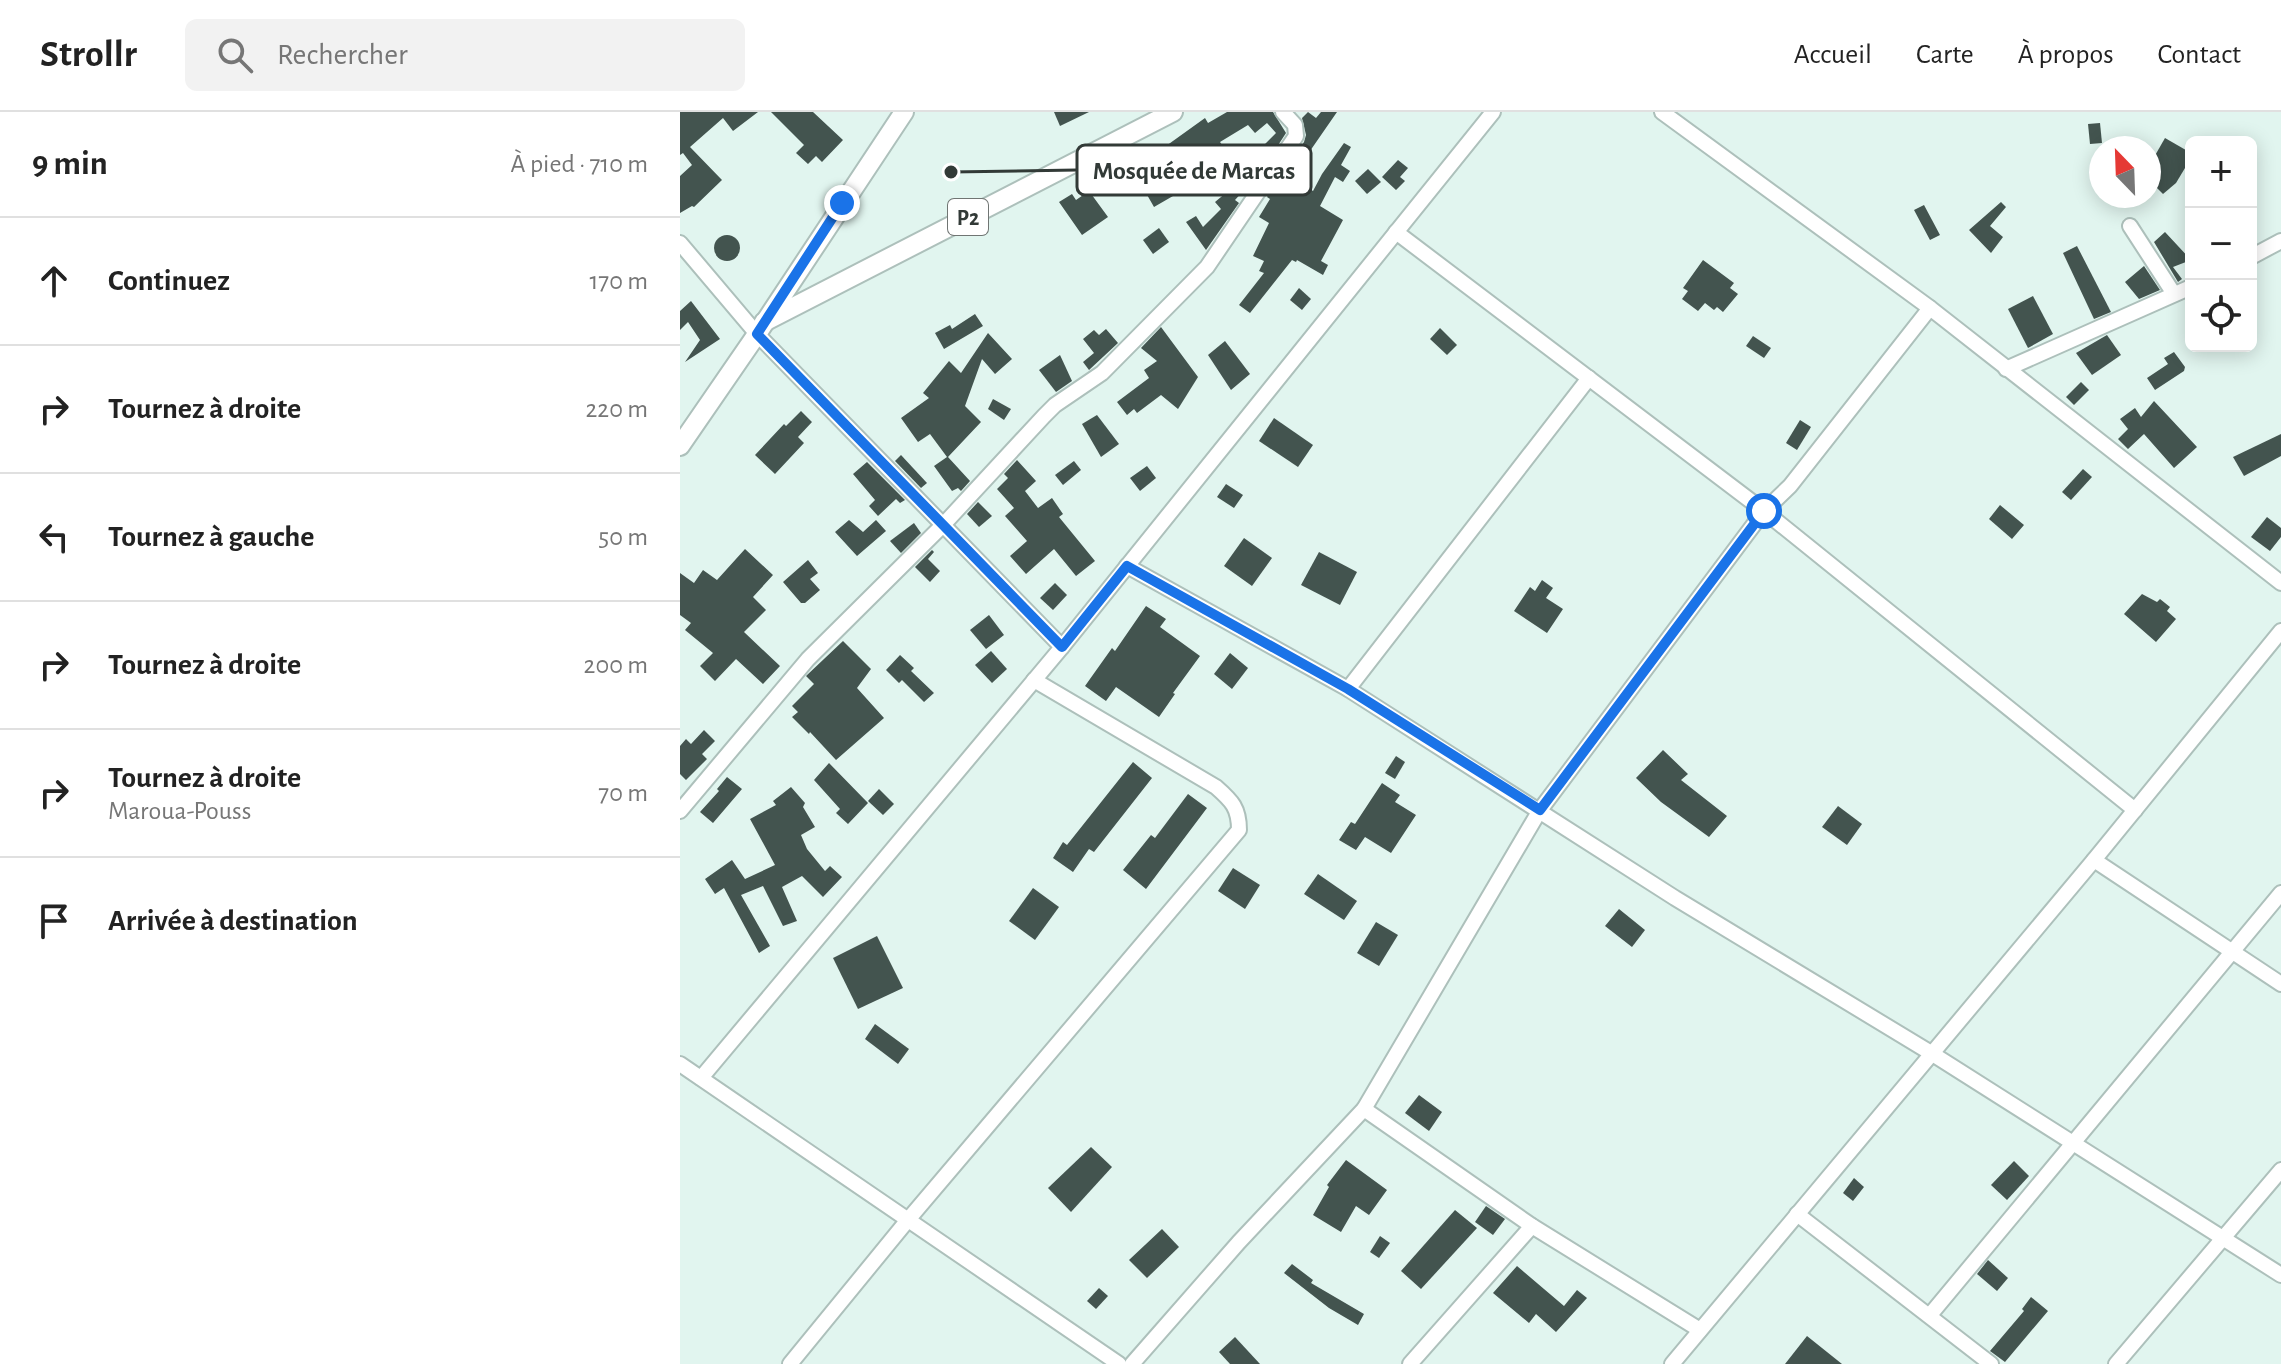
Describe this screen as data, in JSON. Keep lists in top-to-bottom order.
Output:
{
  "streets": {
    "main road": ["P2"]
  },
  "places": ["Mosquée de Marcas"],
  "north": "top left",
  "page": {
    "header": "Strollr",
    "search": "Rechercher",
    "nav": [
      "Accueil",
      "Carte",
      "À propos",
      "Contact"
    ],
    "heading": ["9 min", "À pied · 710 m"],
    "map_buttons": ["+", "−"],
    "list": [
      ["Continuez", "170 m"],
      ["Tournez à droite", "220 m"],
      ["Tournez à gauche", "50 m"],
      ["Tournez à droite", "200 m"],
      ["Tournez à droite", "Maroua-Pouss", "70 m"],
      "Arrivée à destination"
    ]
  }
}
